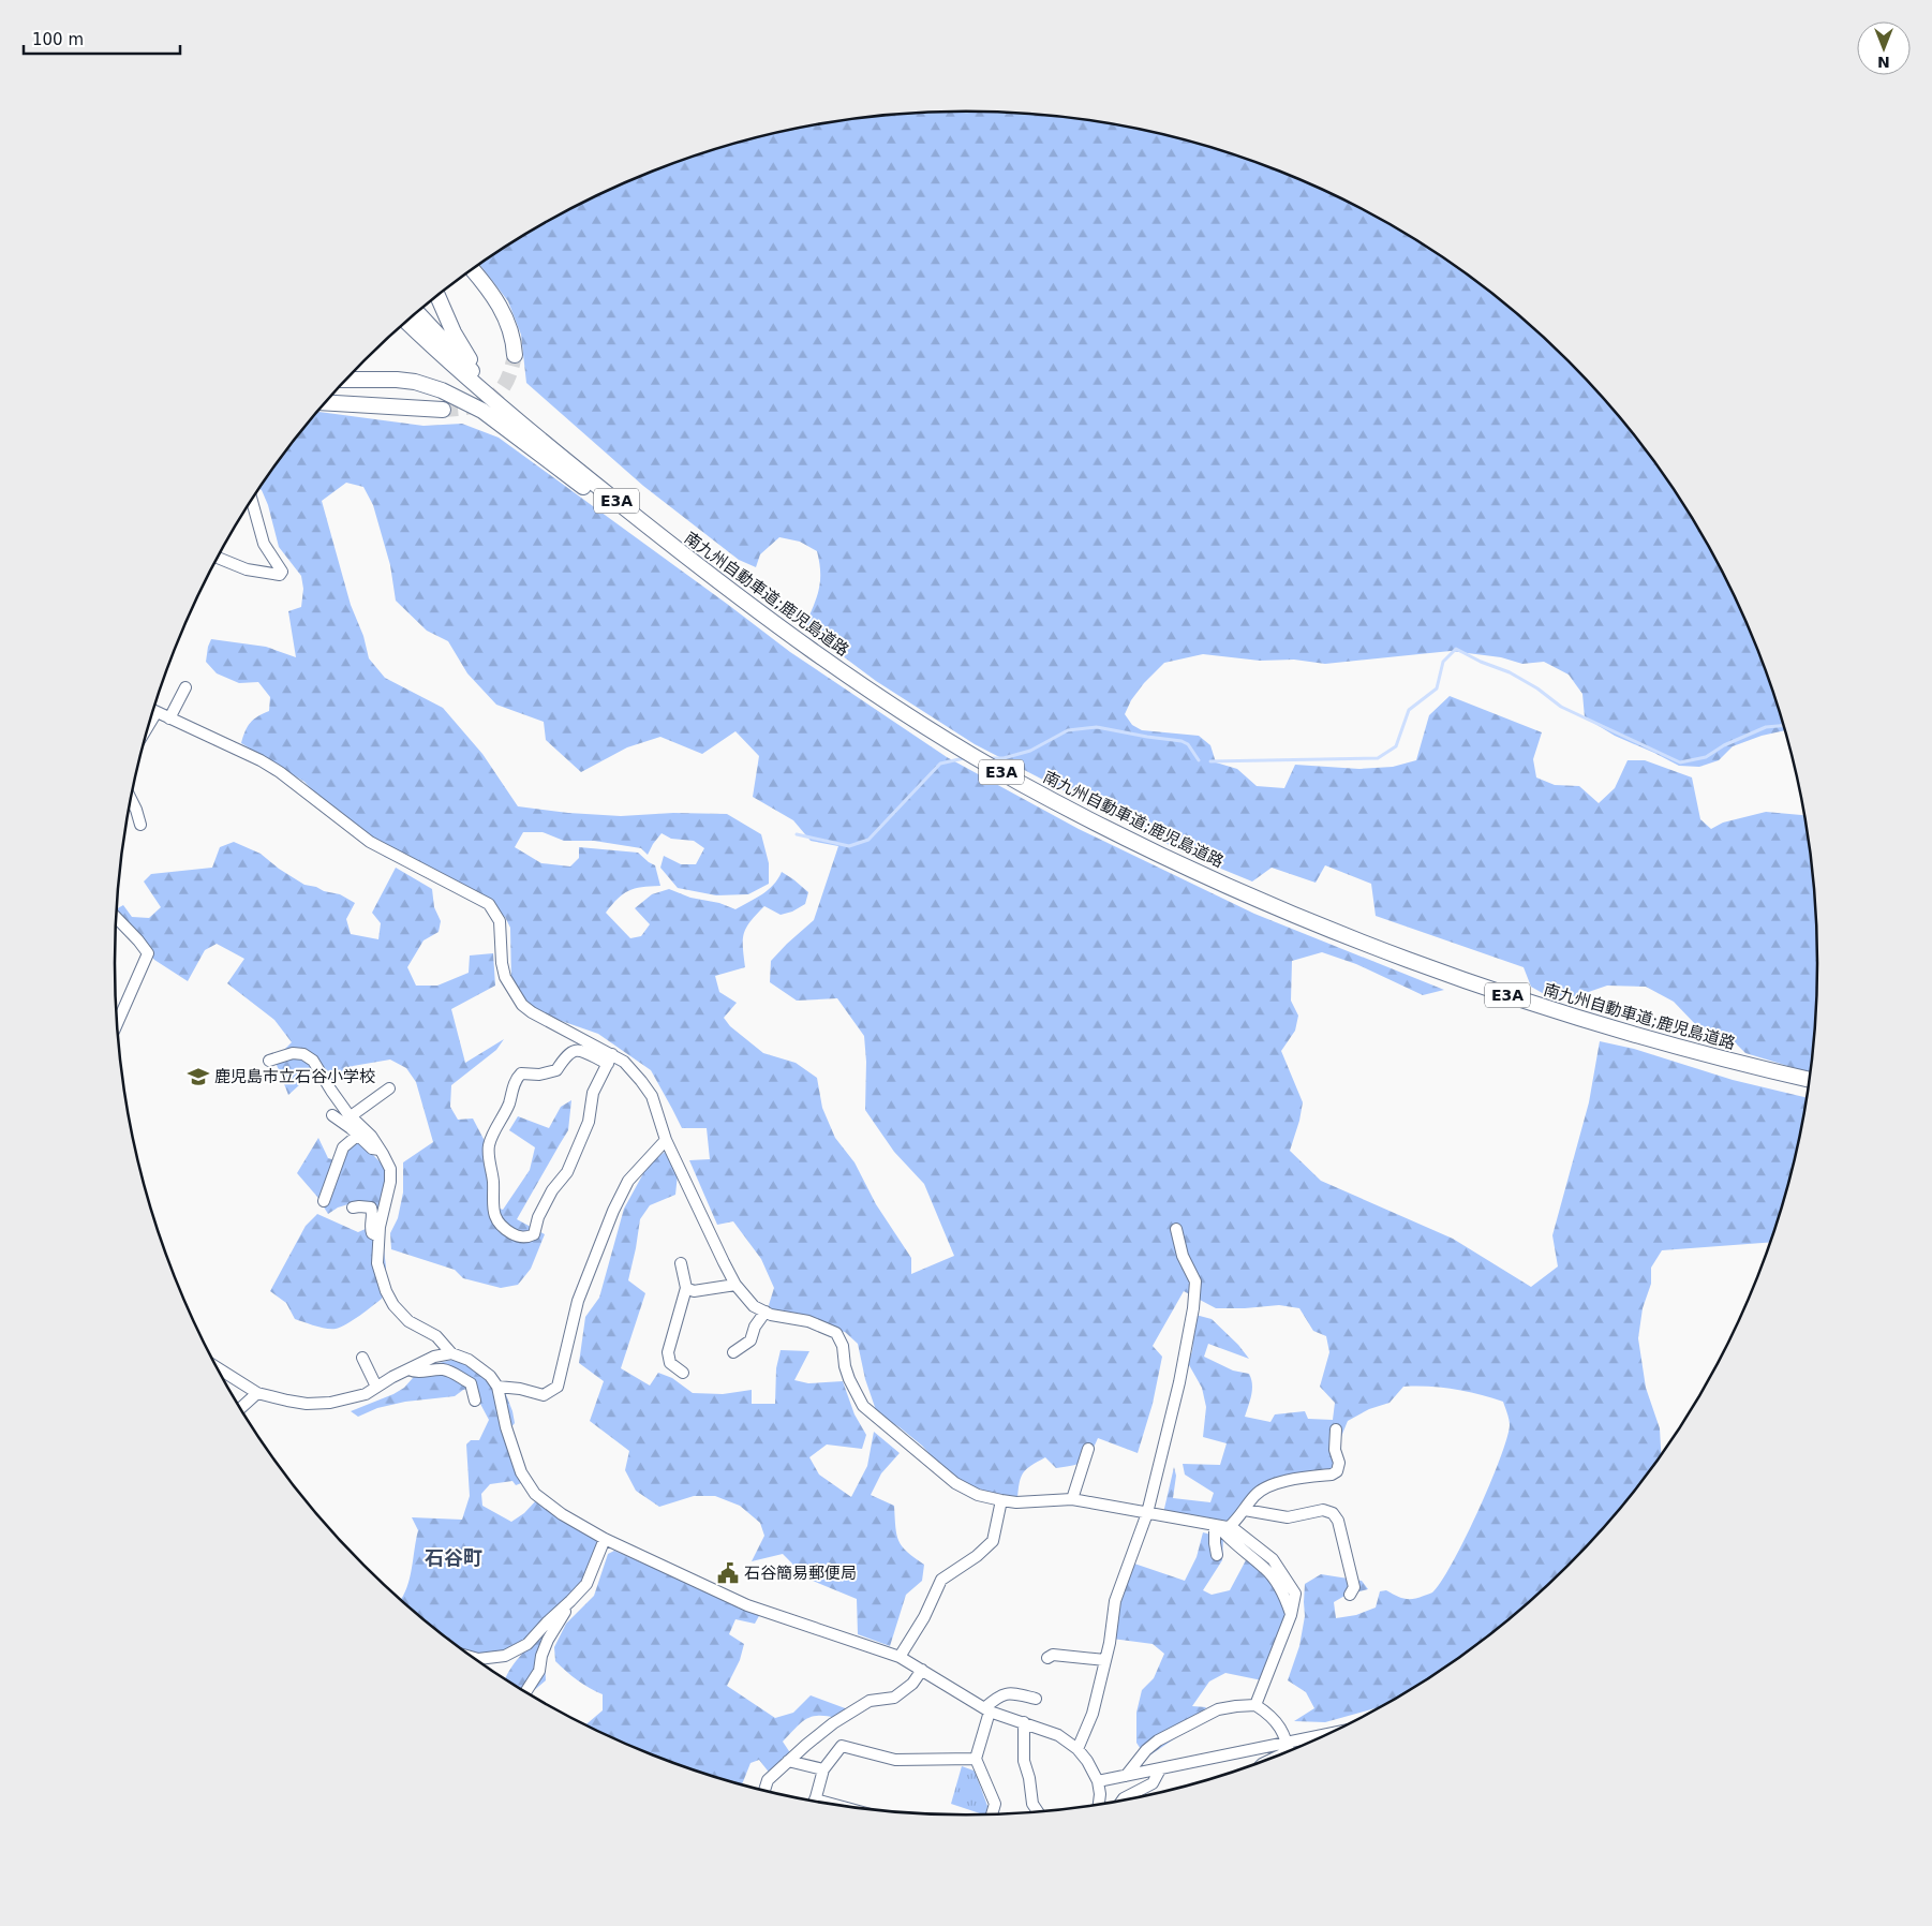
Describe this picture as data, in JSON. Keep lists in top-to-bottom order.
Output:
{
  "streets": {
    "highway": ["E3A", "南九州自動車道;鹿児島道路"]
  },
  "districts": ["石谷町"],
  "places": {
    "school or university": ["鹿児島市立石谷小学校"],
    "public building": ["石谷簡易郵便局"]
  },
  "scale_bar": "100 m",
  "north": "bottom"
}
